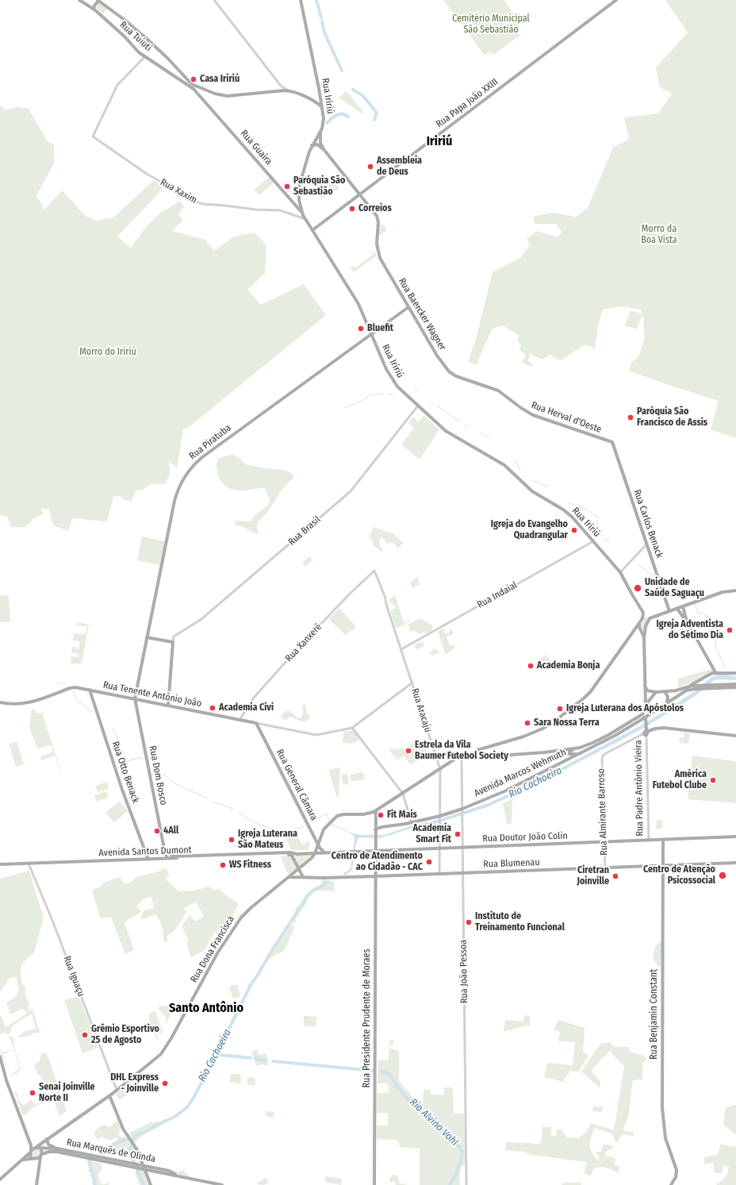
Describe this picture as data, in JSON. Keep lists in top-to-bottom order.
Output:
{
  "streets": {
    "main road": [
      "Rua Tuiuti",
      "Rua Iririú",
      "Rua Papa João XXIII",
      "Rua Guaíra",
      "Rua Baercker Wagner",
      "Rua Herval d'Oeste",
      "Rua Piratuba",
      "Rua Carlos Benack",
      "Rua Tenente Antônio João",
      "Rua Otto Benack",
      "Avenida Marcos Wehmuth",
      "Rua Dom Bosco",
      "Rua General Câmara",
      "Rua Padre Antônio Vieira",
      "Rua Doutor João Colin",
      "Avenida Santos Dumont",
      "Rua Blumenau",
      "Rua Dona Francisca",
      "Rua Benjamin Constant",
      "Rua Presidente Prudente de Moraes",
      "Rua Marquês de Olinda"
    ],
    "street": [
      "Rua Xaxim",
      "Rua Brasil",
      "Rua Indaial",
      "Rua Xanxerê",
      "Rua Aracaju",
      "Rua Almirante Barroso",
      "Rua João Pessoa",
      "Rua Iguaçu"
    ]
  },
  "crossings": [
    ["Rua Tuiuti", "Rua Guaíra"],
    ["Rua Tuiuti", "Rua Xaxim"],
    ["Rua Iririú", "Rua Papa João XXIII"],
    ["Rua Iririú", "Rua Guaíra"],
    ["Rua Iririú", "Rua Xaxim"],
    ["Rua Iririú", "Rua Piratuba"],
    ["Rua Iririú", "Rua Brasil"],
    ["Rua Iririú", "Rua Indaial"],
    ["Rua Papa João XXIII", "Rua Baercker Wagner"],
    ["Rua Baercker Wagner", "Rua Herval d'Oeste"],
    ["Rua Baercker Wagner", "Rua Piratuba"],
    ["Rua Herval d'Oeste", "Rua Carlos Benack"],
    ["Rua Piratuba", "Rua Tenente Antônio João"],
    ["Rua Piratuba", "Rua Dom Bosco"],
    ["Rua Indaial", "Rua Aracaju"],
    ["Rua Xanxerê", "Rua Tenente Antônio João"],
    ["Rua Xanxerê", "Rua Aracaju"],
    ["Rua Tenente Antônio João", "Rua Otto Benack"],
    ["Rua Tenente Antônio João", "Rua Dom Bosco"],
    ["Rua Tenente Antônio João", "Rua General Câmara"],
    ["Rua Aracaju", "Avenida Marcos Wehmuth"],
    ["Rua Aracaju", "Rua Doutor João Colin"],
    ["Rua Aracaju", "Rua Blumenau"],
    ["Rua Aracaju", "Rua Dona Francisca"],
    ["Rua Otto Benack", "Avenida Santos Dumont"],
    ["Avenida Marcos Wehmuth", "Rua Padre Antônio Vieira"],
    ["Avenida Marcos Wehmuth", "Rua João Pessoa"],
    ["Avenida Marcos Wehmuth", "Rua Presidente Prudente de Moraes"],
    ["Rua Dom Bosco", "Avenida Santos Dumont"],
    ["Rua General Câmara", "Rua Doutor João Colin"],
    ["Rua General Câmara", "Rua Dona Francisca"],
    ["Rua Padre Antônio Vieira", "Rua Almirante Barroso"],
    ["Rua Padre Antônio Vieira", "Rua Doutor João Colin"],
    ["Rua Almirante Barroso", "Rua Doutor João Colin"],
    ["Rua Almirante Barroso", "Rua Blumenau"],
    ["Rua Doutor João Colin", "Avenida Santos Dumont"],
    ["Rua Doutor João Colin", "Rua Dona Francisca"],
    ["Rua Doutor João Colin", "Rua João Pessoa"],
    ["Rua Doutor João Colin", "Rua Benjamin Constant"],
    ["Rua Doutor João Colin", "Rua Presidente Prudente de Moraes"],
    ["Avenida Santos Dumont", "Rua Dona Francisca"],
    ["Avenida Santos Dumont", "Rua Iguaçu"],
    ["Rua Blumenau", "Rua Dona Francisca"],
    ["Rua Blumenau", "Rua João Pessoa"],
    ["Rua Blumenau", "Rua Benjamin Constant"],
    ["Rua Blumenau", "Rua Presidente Prudente de Moraes"],
    ["Rua Dona Francisca", "Rua João Pessoa"],
    ["Rua Dona Francisca", "Rua Iguaçu"],
    ["Rua Dona Francisca", "Rua Presidente Prudente de Moraes"],
    ["Rua Dona Francisca", "Rua Marquês de Olinda"]
  ],
  "districts": ["Iririú", "Santo Antônio"],
  "water": ["Rio Cachoeira", "Rio Alvino Vohl"],
  "parks": ["Cemitério Municipal São Sebastião", "Morro da Boa Vista", "Morro do Iririú"],
  "places": [
    "Casa Iririú",
    "Assembleia de Deus",
    "Paróquia São Sebastião",
    "Correios",
    "Bluefit",
    "Paróquia São Francisco de Assis",
    "Igreja do Evangelho Quadrangular",
    "Unidade de Saúde Saguaçu",
    "Igreja Adventista do Sétimo Dia",
    "Academia Bonja",
    "Academia Civi",
    "Igreja Luterana dos Apóstolos",
    "Sara Nossa Terra",
    "Estrela da Vila Baumer Futebol Society",
    "América Futebol Clube",
    "Fit Mais",
    "4All",
    "Academia Smart Fit",
    "Igreja Luterana São Mateus",
    "Centro de Atendimento ao Cidadão - CAC",
    "WS Fitness",
    "Centro de Atenção Psicossocial",
    "Ciretran Joinville",
    "Instituto de Treinamento Funcional",
    "Grêmio Esportivo 25 de Agosto",
    "DHL Express - Joinville",
    "Senai Joinville Norte II"
  ]
}
